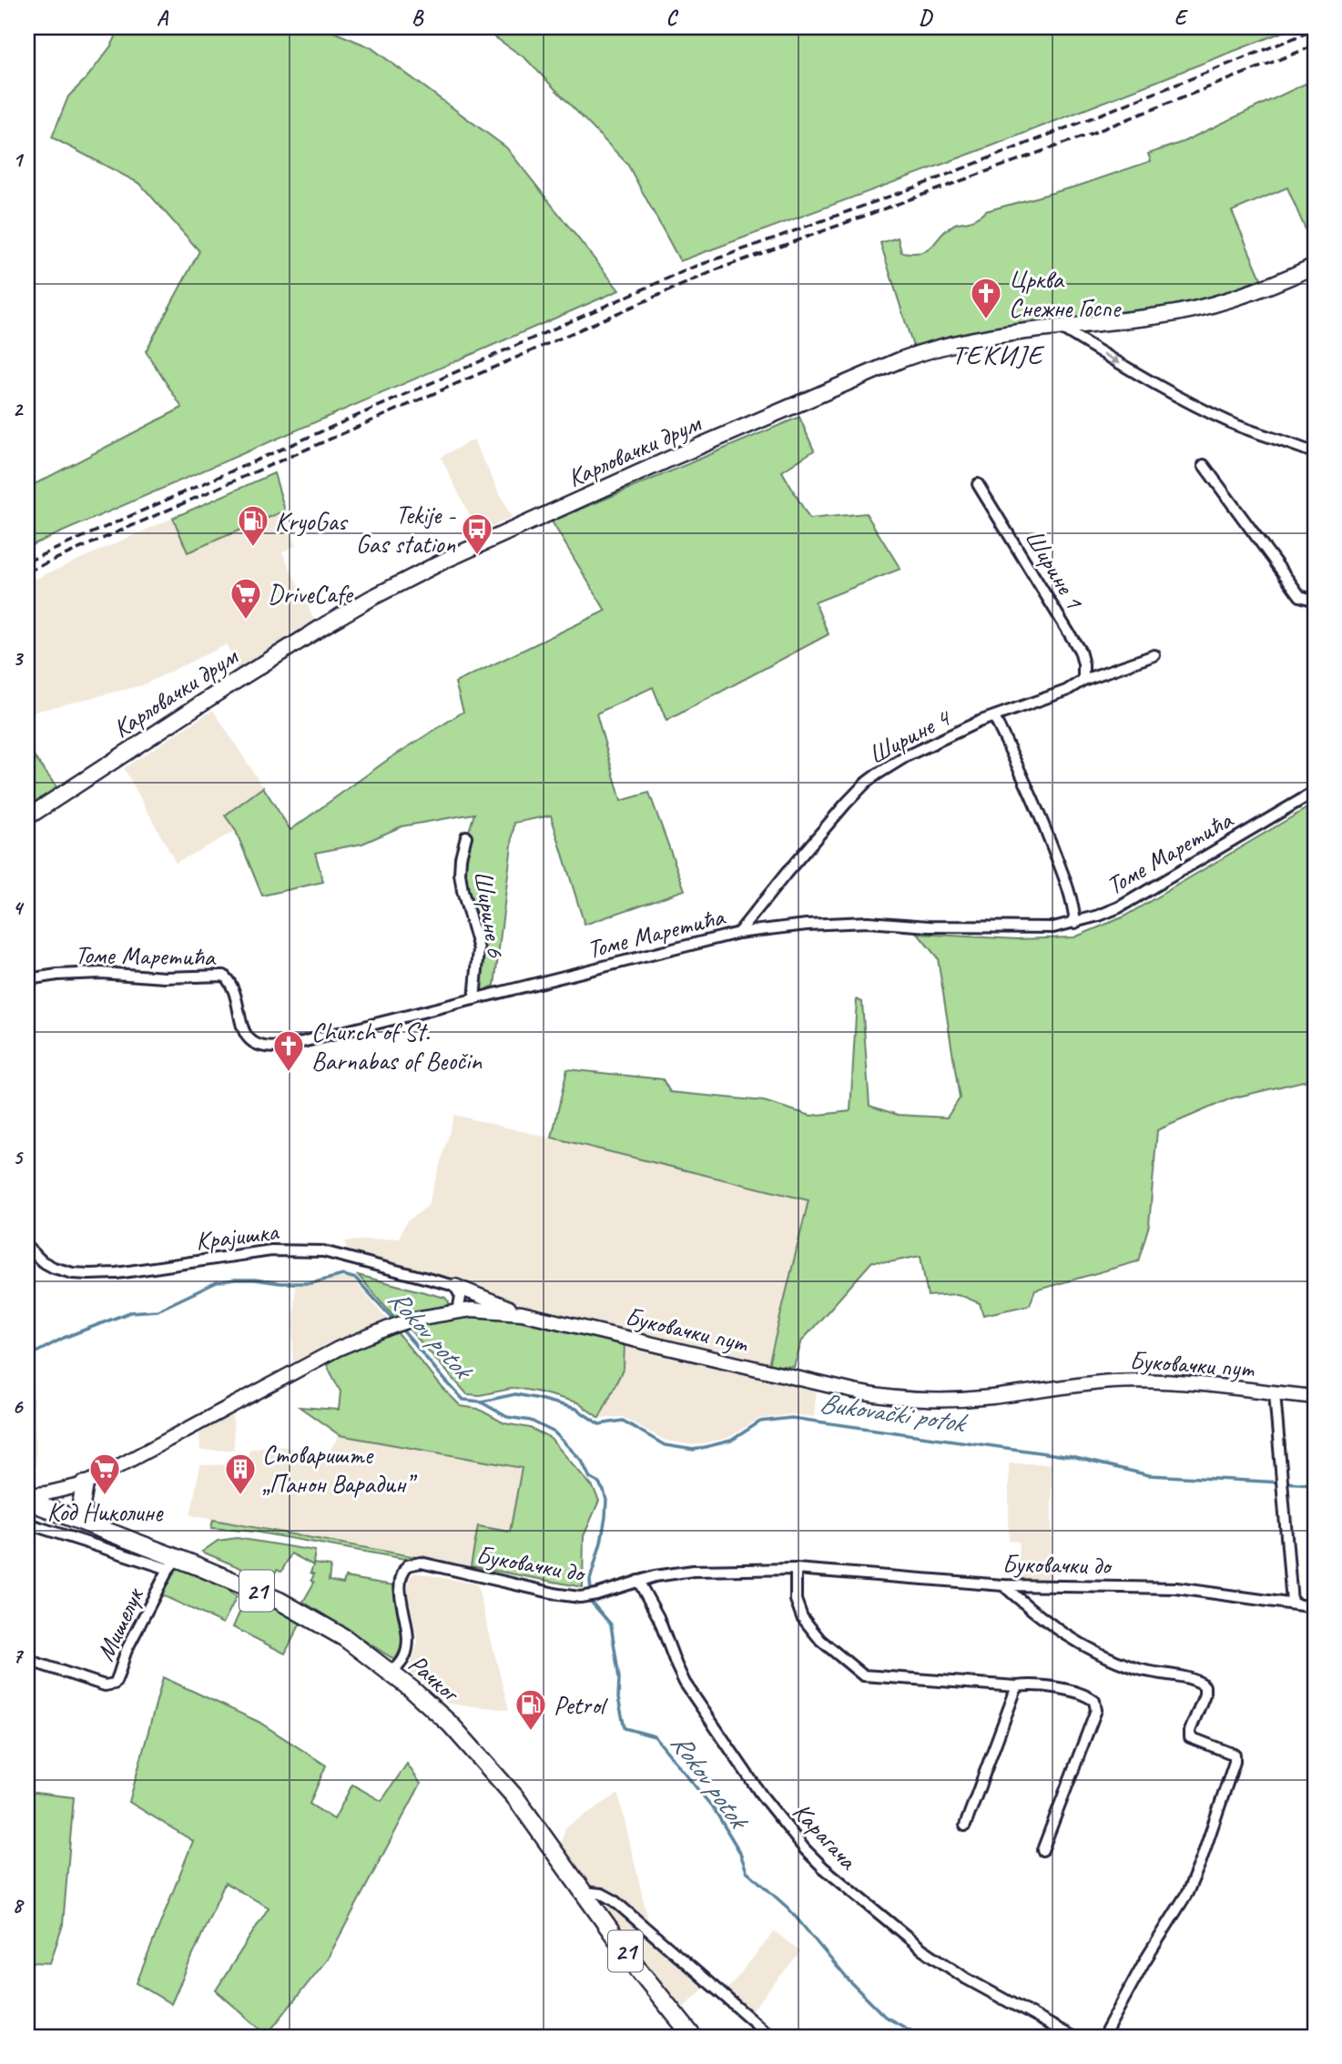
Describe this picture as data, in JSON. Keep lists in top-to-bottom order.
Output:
{
  "streets": {
    "main road": ["Карловачки друм", "21", "Рачког"],
    "street": [
      "Ширине 1",
      "Ширине 4",
      "Томе Маретића",
      "Ширине 6",
      "Крајишка",
      "Буковачки пут",
      "Буковачки до",
      "Мишелук",
      "Карагача"
    ]
  },
  "crossings": [
    ["Ширине 1", "Ширине 4"],
    ["Ширине 4", "Томе Маретића"],
    ["Томе Маретића", "Ширине 6"],
    ["Буковачки до", "Рачког"],
    ["Буковачки до", "Карагача"],
    ["Мишелук", "Рачког"]
  ],
  "districts": ["ТЕКИЈЕ"],
  "water": ["Rokov potok", "Bukovački potok"],
  "places": {
    "church": ["Црква Снежне Госпе", "Church of St. Barnabas of Beočin"],
    "fuel station": ["KryoGas", "Petrol"],
    "bus stop": ["Tekije - Gas station"],
    "supermarket": ["DriveCafe", "Код Николине"],
    "building": ["Стовариште „Панон Варадин”"]
  },
  "grid": {
    "columns": [
      "A",
      "B",
      "C",
      "D",
      "E"
    ],
    "rows": [
      "1",
      "2",
      "3",
      "4",
      "5",
      "6",
      "7",
      "8"
    ]
  }
}
